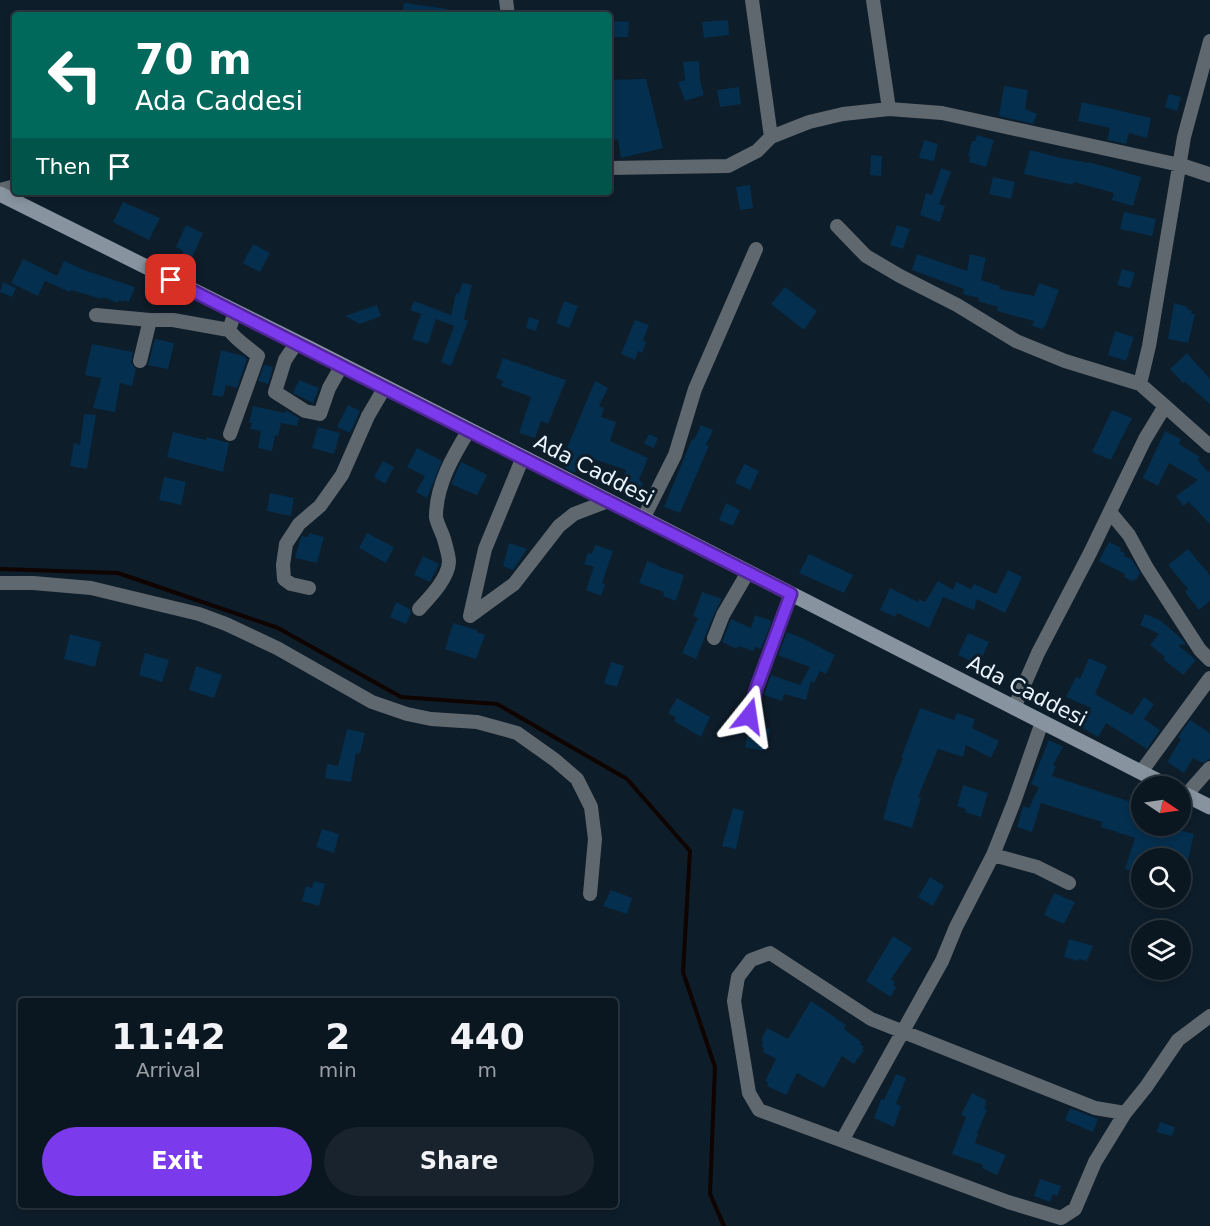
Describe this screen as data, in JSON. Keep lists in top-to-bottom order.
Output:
{
  "streets": {
    "main road": ["Ada Caddesi"]
  },
  "north": "right",
  "page": {
    "turn": ["70 m", "Ada Caddesi"],
    "then": "Then",
    "eta": [
      "11:42",
      "Arrival",
      "2",
      "min",
      "440",
      "m"
    ],
    "buttons": ["Exit", "Share"]
  }
}
